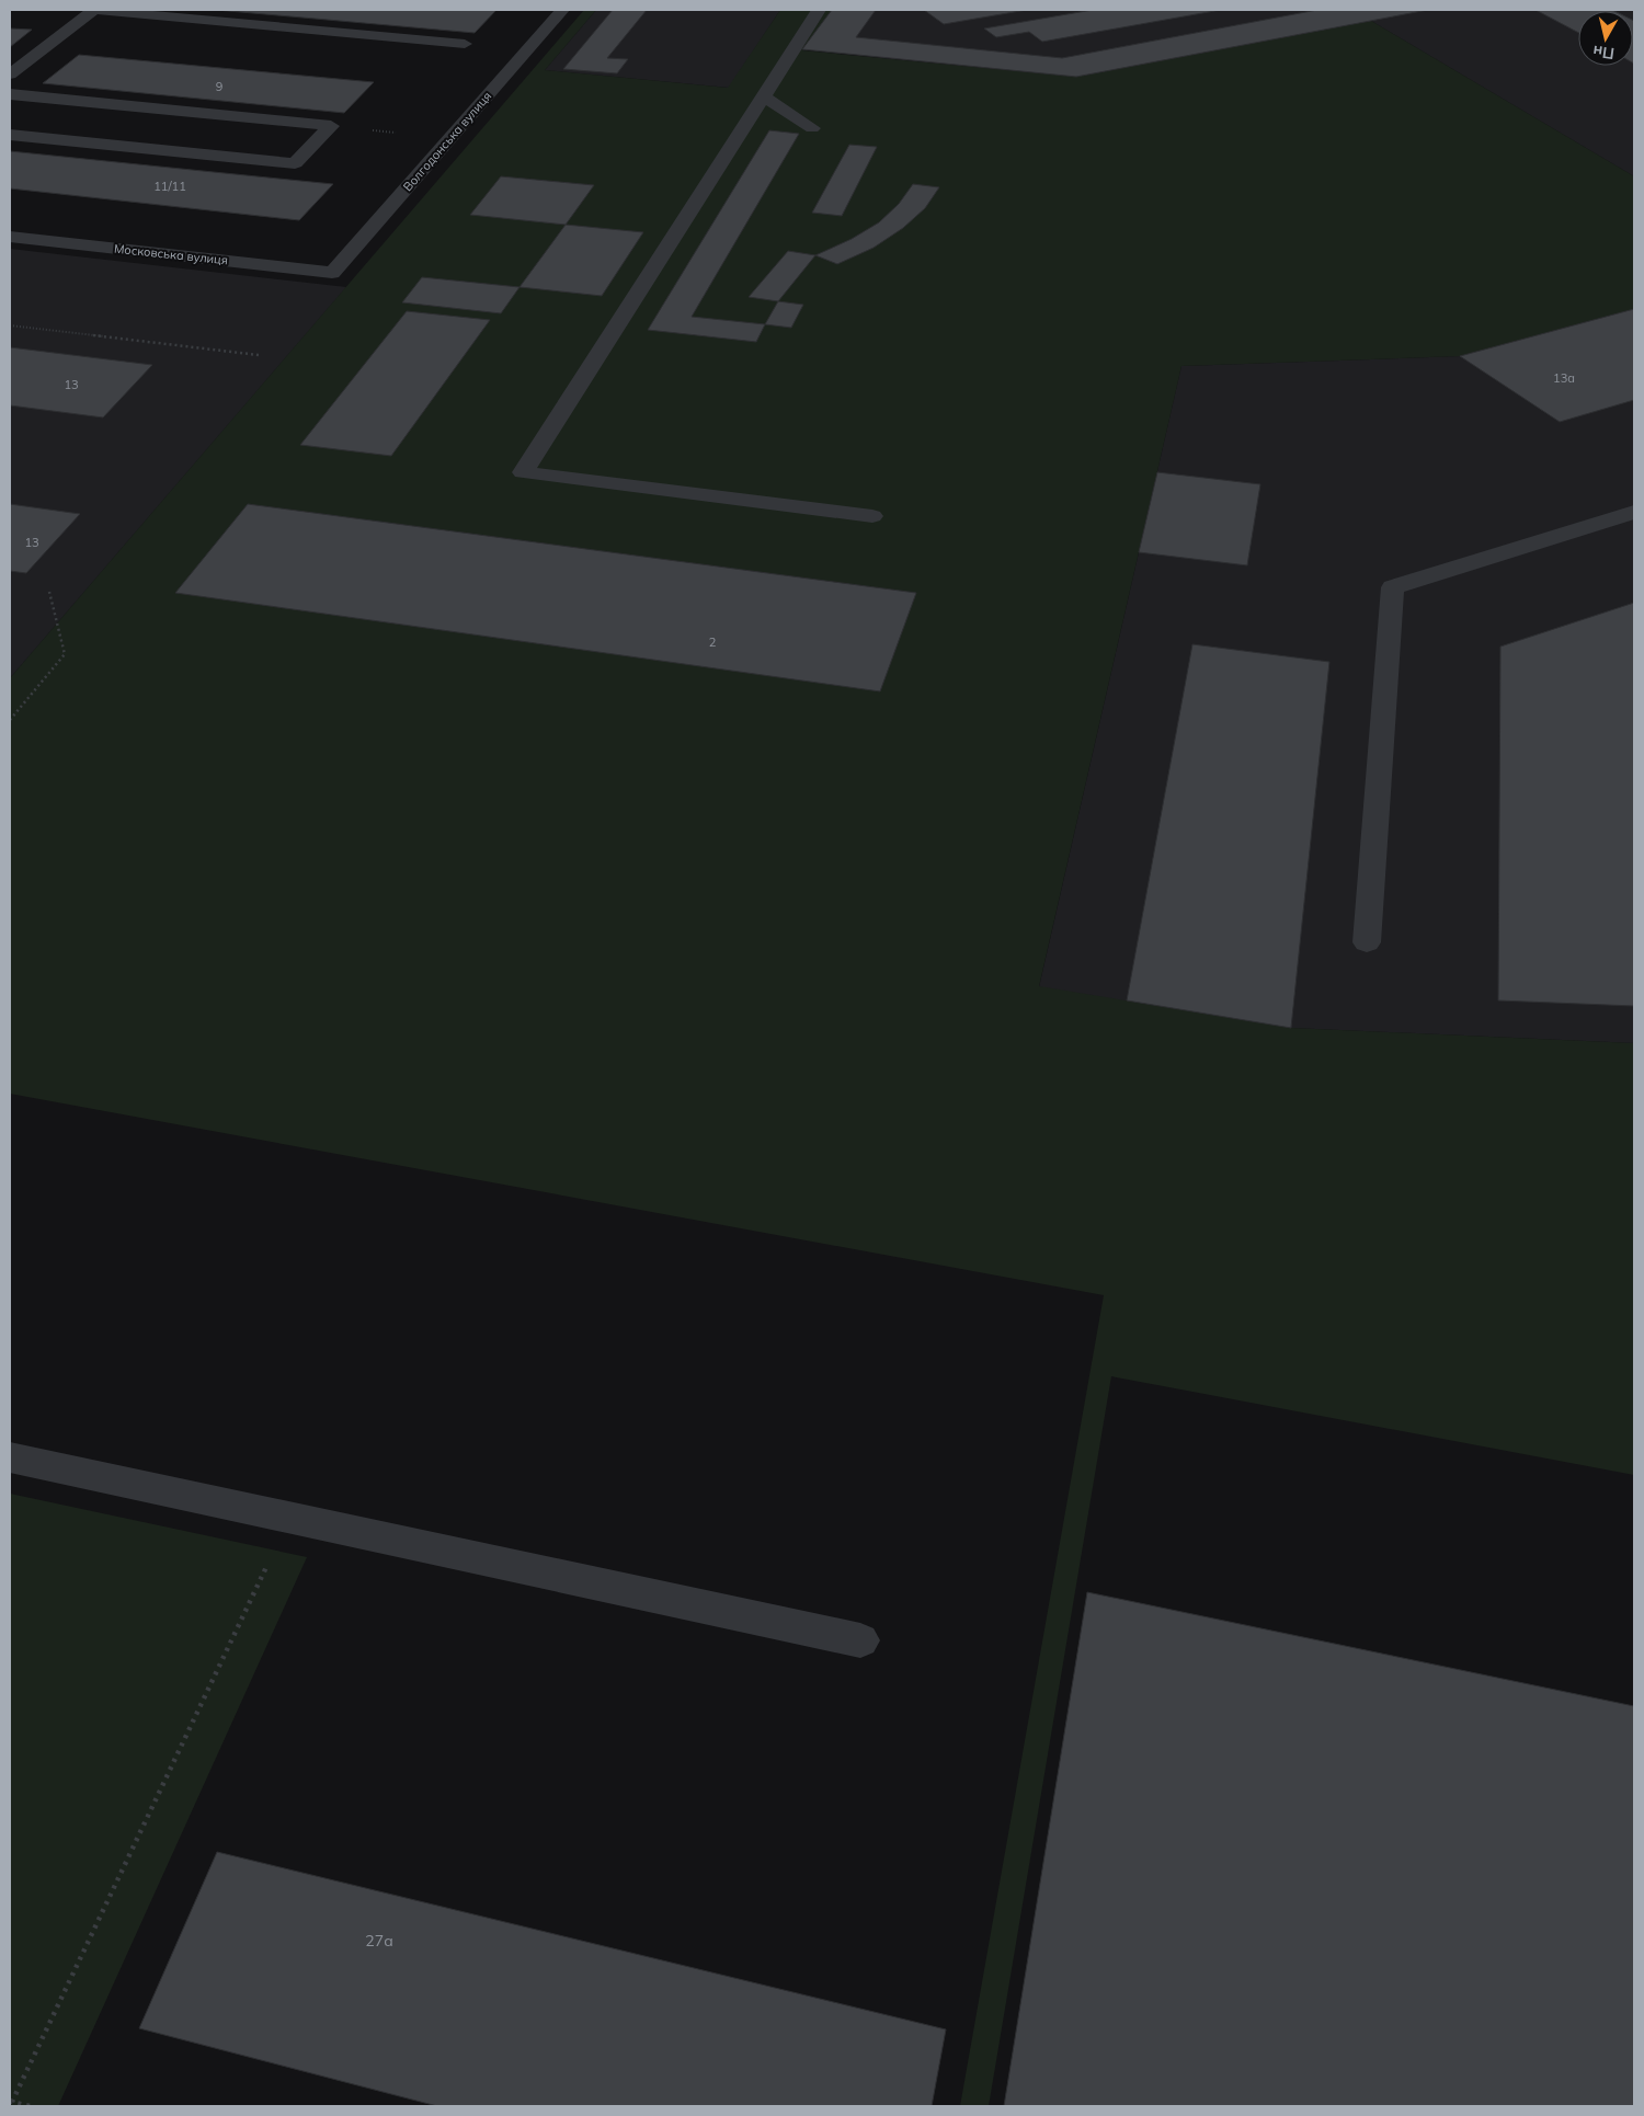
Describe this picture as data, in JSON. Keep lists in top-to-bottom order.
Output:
{
  "streets": {
    "street": ["Волгодонська вулиця", "Московська вулиця"]
  },
  "crossings": [
    ["Волгодонська вулиця", "Московська вулиця"]
  ],
  "house_numbers": [
    "9",
    "11/11",
    "13а",
    "13",
    "13",
    "2",
    "27а"
  ],
  "north": "bottom"
}
